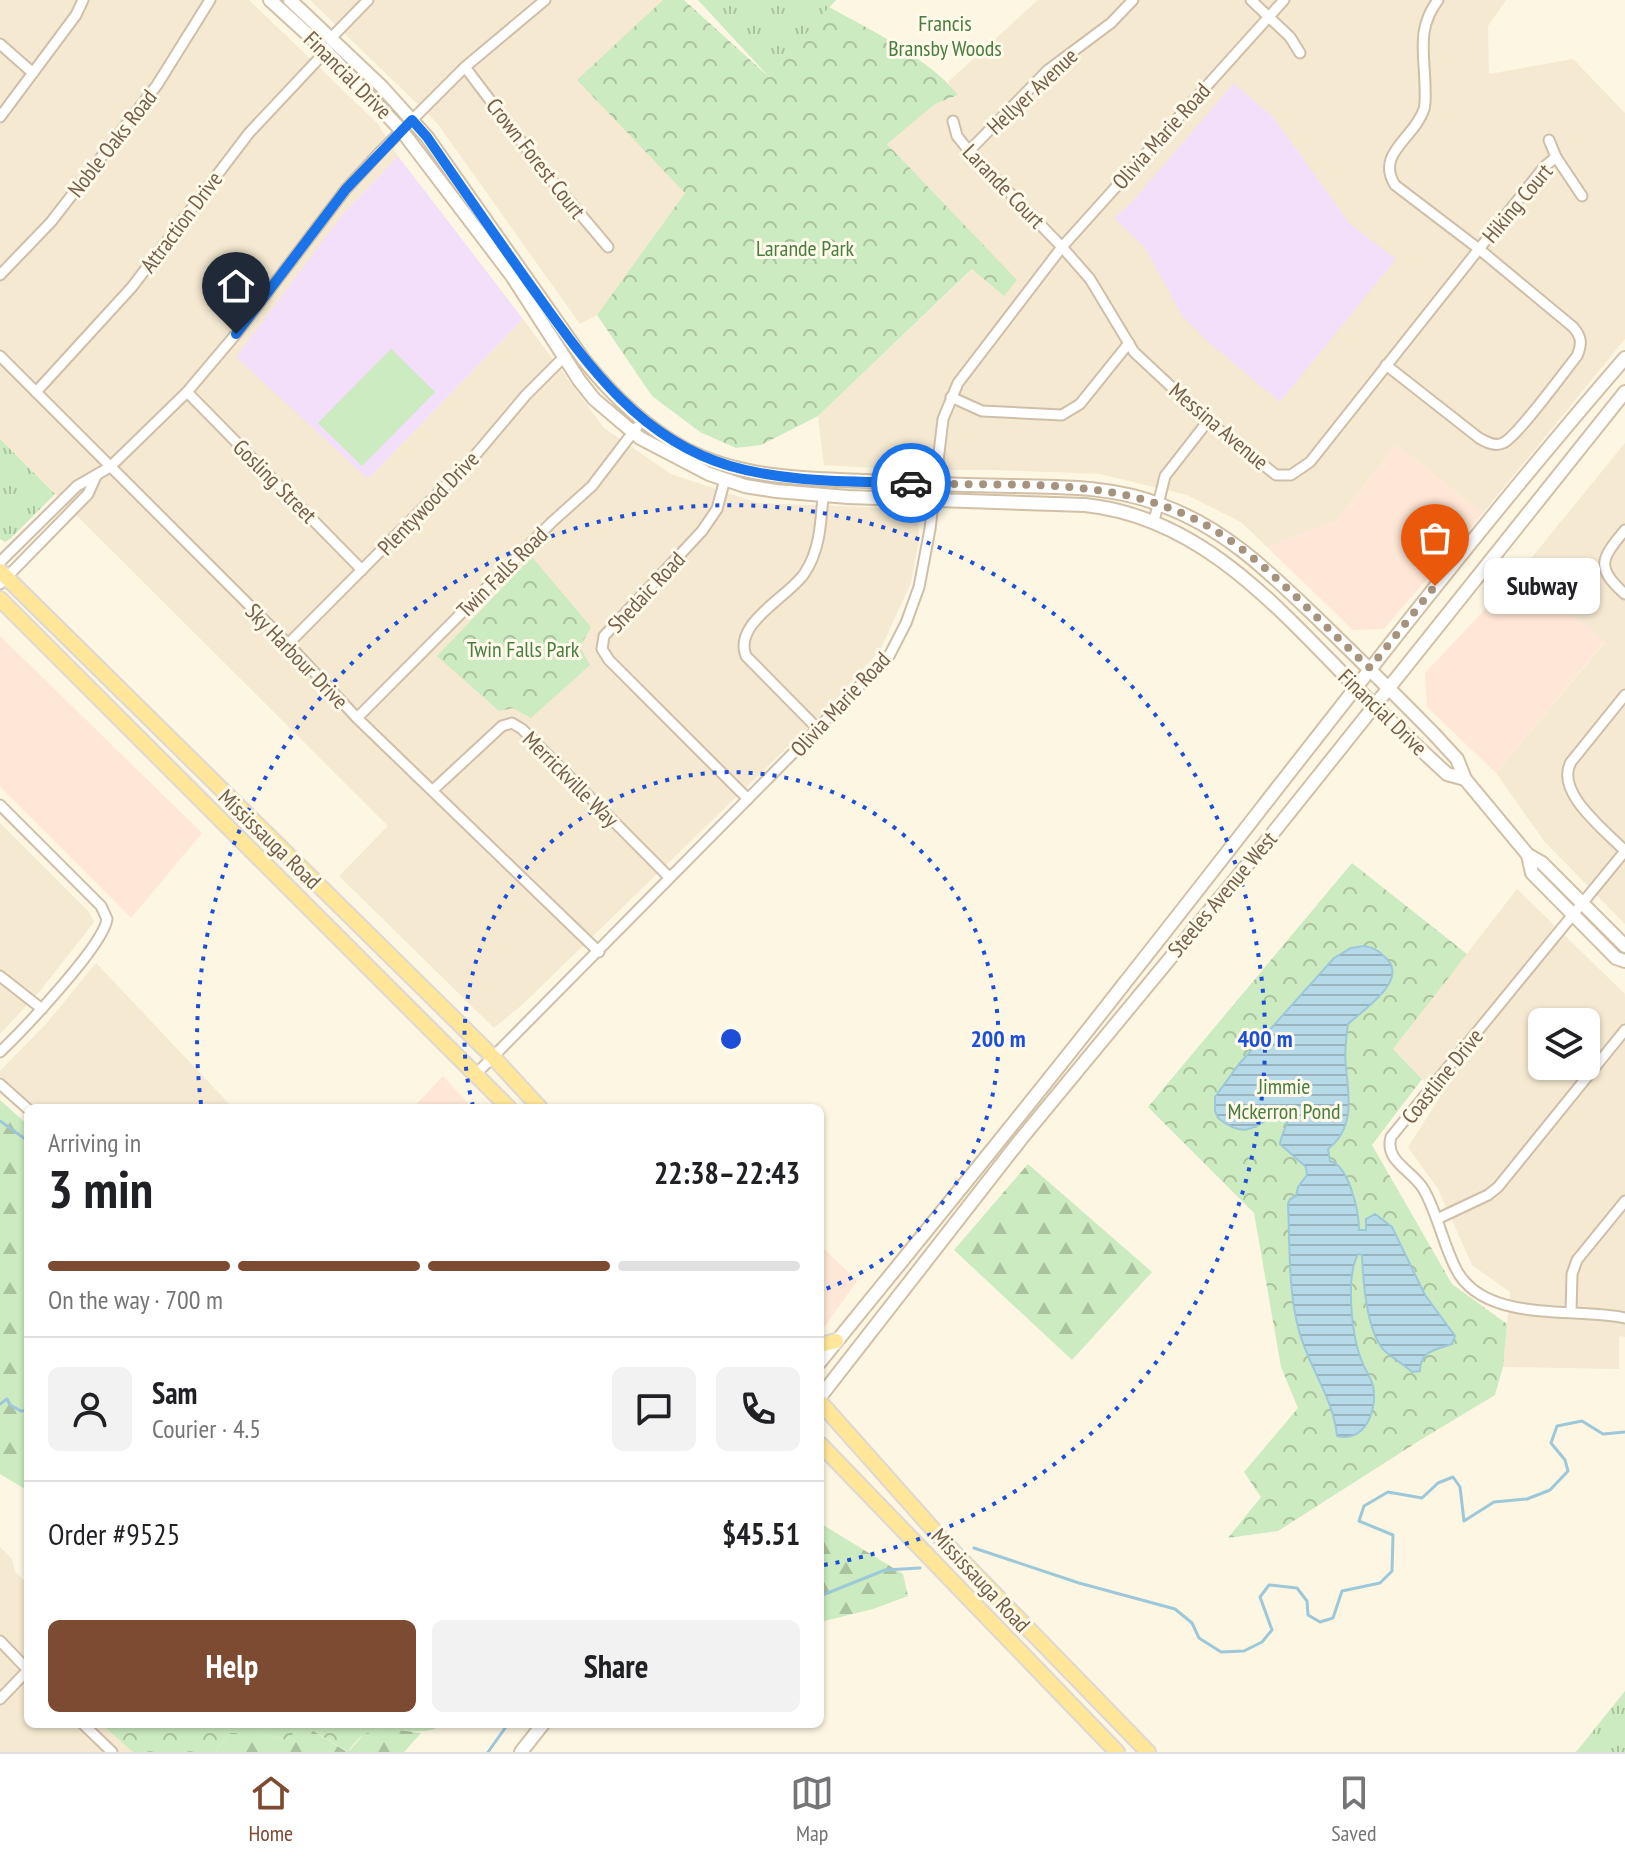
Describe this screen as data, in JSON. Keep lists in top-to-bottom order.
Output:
{
  "streets": {
    "main road": ["Mississauga Road"],
    "street": [
      "Financial Drive",
      "Hellyer Avenue",
      "Olivia Marie Road",
      "Noble Oaks Road",
      "Crown Forest Court",
      "Larande Court",
      "Hiking Court",
      "Attraction Drive",
      "Messina Avenue",
      "Gosling Street",
      "Plentywood Drive",
      "Twin Falls Road",
      "Shedaic Road",
      "Sky Harbour Drive",
      "Merrickville Way",
      "Steeles Avenue West",
      "Coastline Drive"
    ]
  },
  "crossings": [
    ["Financial Drive", "Olivia Marie Road"],
    ["Financial Drive", "Attraction Drive"],
    ["Financial Drive", "Plentywood Drive"],
    ["Financial Drive", "Twin Falls Road"],
    ["Financial Drive", "Shedaic Road"],
    ["Financial Drive", "Steeles Avenue West"],
    ["Financial Drive", "Coastline Drive"],
    ["Hellyer Avenue", "Larande Court"],
    ["Olivia Marie Road", "Larande Court"],
    ["Olivia Marie Road", "Messina Avenue"],
    ["Olivia Marie Road", "Shedaic Road"],
    ["Olivia Marie Road", "Sky Harbour Drive"],
    ["Olivia Marie Road", "Merrickville Way"],
    ["Olivia Marie Road", "Mississauga Road"],
    ["Larande Court", "Messina Avenue"],
    ["Hiking Court", "Messina Avenue"],
    ["Attraction Drive", "Sky Harbour Drive"],
    ["Gosling Street", "Plentywood Drive"],
    ["Plentywood Drive", "Sky Harbour Drive"],
    ["Twin Falls Road", "Sky Harbour Drive"],
    ["Sky Harbour Drive", "Merrickville Way"]
  ],
  "parks": [
    "Francis Bransby Woods",
    "Larande Park",
    "Twin Falls Park",
    "Jimmie Mckerron Pond"
  ],
  "places": ["Subway"],
  "page": {
    "bubble": "Subway",
    "heading": ["3 min", "Arriving in", "22:38–22:43"],
    "panel": [
      "Sam",
      "Courier · 4.5",
      "Order #9525",
      "$45.51"
    ],
    "bar": "On the way · 700 m",
    "buttons": ["Help", "Share"],
    "tabs": ["Home", "Map", "Saved"]
  },
  "rings": ["200 m", "400 m"]
}
